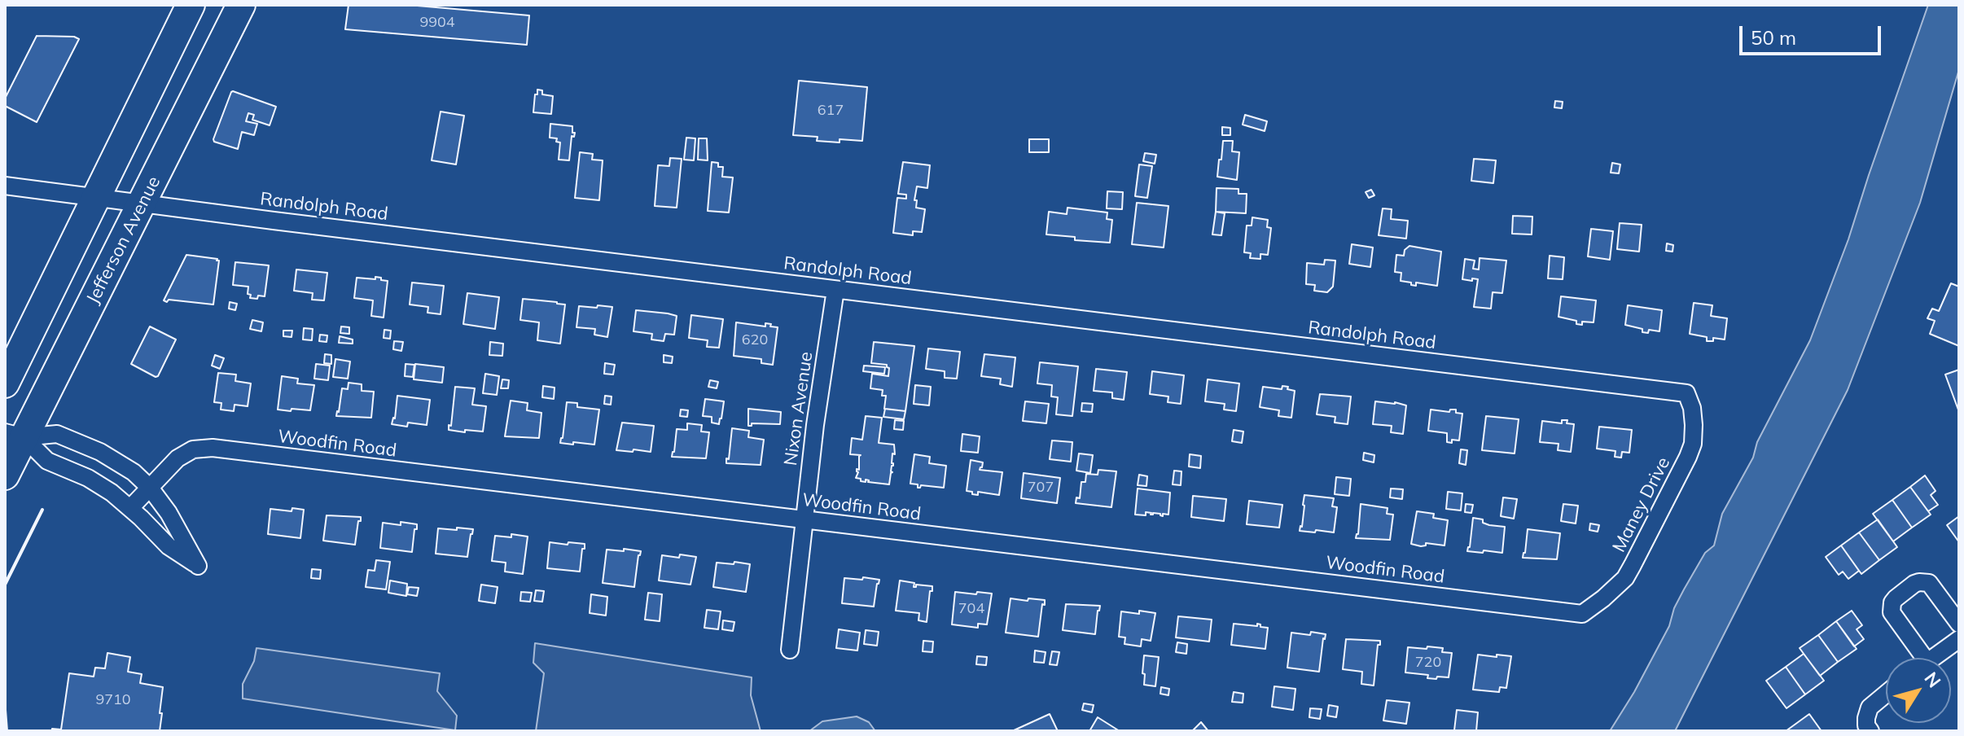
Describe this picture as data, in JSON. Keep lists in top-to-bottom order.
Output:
{
  "streets": {
    "main road": ["Jefferson Avenue"],
    "street": [
      "Randolph Road",
      "Nixon Avenue",
      "Woodfin Road",
      "Maney Drive"
    ]
  },
  "crossings": [
    ["Randolph Road", "Jefferson Avenue"],
    ["Randolph Road", "Nixon Avenue"],
    ["Randolph Road", "Maney Drive"],
    ["Nixon Avenue", "Woodfin Road"],
    ["Woodfin Road", "Maney Drive"]
  ],
  "house_numbers": [
    "9904",
    "617",
    "620",
    "707",
    "704",
    "720",
    "9710"
  ],
  "scale_bar": "50 m",
  "north": "top right"
}
